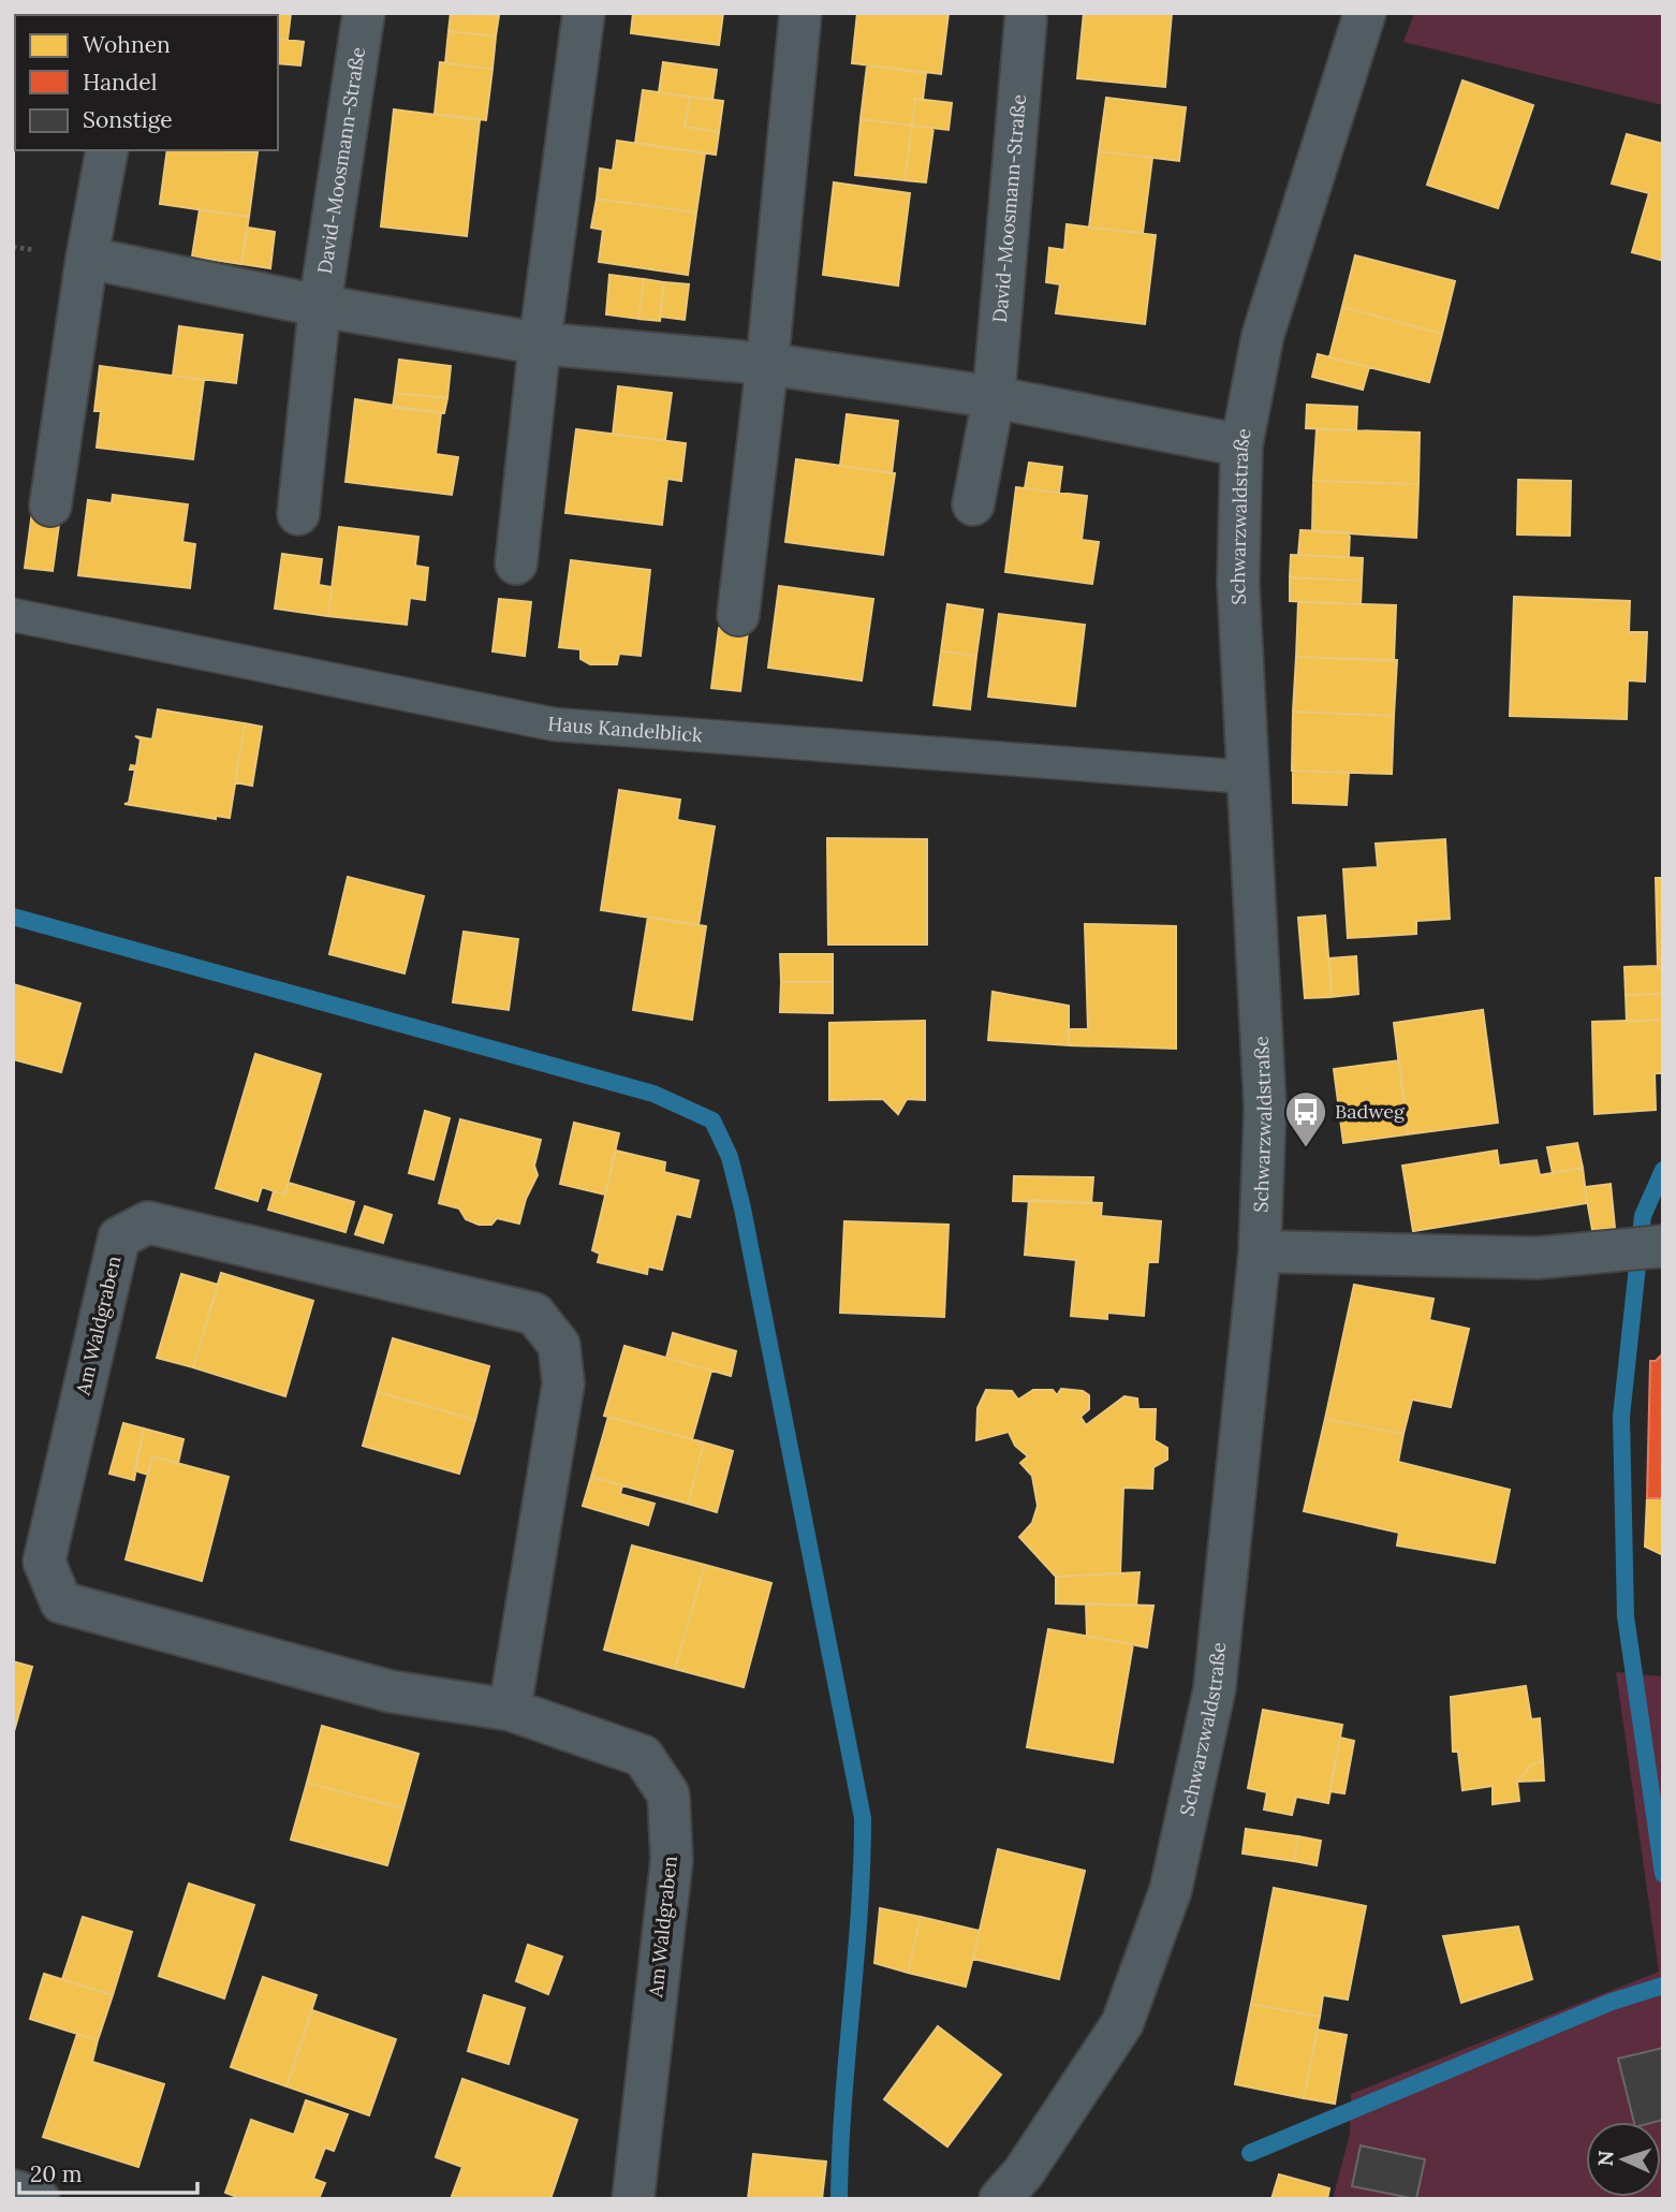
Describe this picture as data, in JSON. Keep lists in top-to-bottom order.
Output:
{
  "streets": {
    "street": ["David-Moosmann-Straße", "Schwarzwaldstraße", "Am Waldgraben"],
    "lane": ["Haus Kandelblick"]
  },
  "crossings": [
    ["Schwarzwaldstraße", "Haus Kandelblick"]
  ],
  "places": {
    "bus stop": ["Badweg"]
  },
  "legend": ["Wohnen", "Handel", "Sonstige"],
  "scale_bar": "20 m",
  "north": "left"
}
